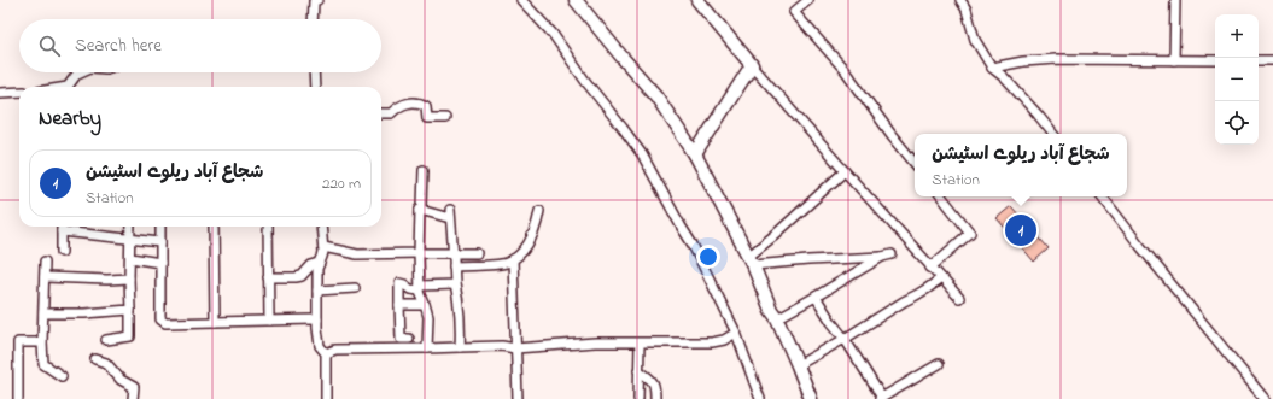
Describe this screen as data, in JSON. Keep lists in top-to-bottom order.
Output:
{
  "page": {
    "map_buttons": ["+", "−"],
    "search": "Search here",
    "heading": "Nearby",
    "popup": ["شجاع آباد ریلوے اسٹیشن", "Station"],
    "list": [
      {
        "mark": "1",
        "name": "شجاع آباد ریلوے اسٹیشن",
        "note": "Station",
        "value": "220 m"
      }
    ],
    "pins": "1"
  }
}
